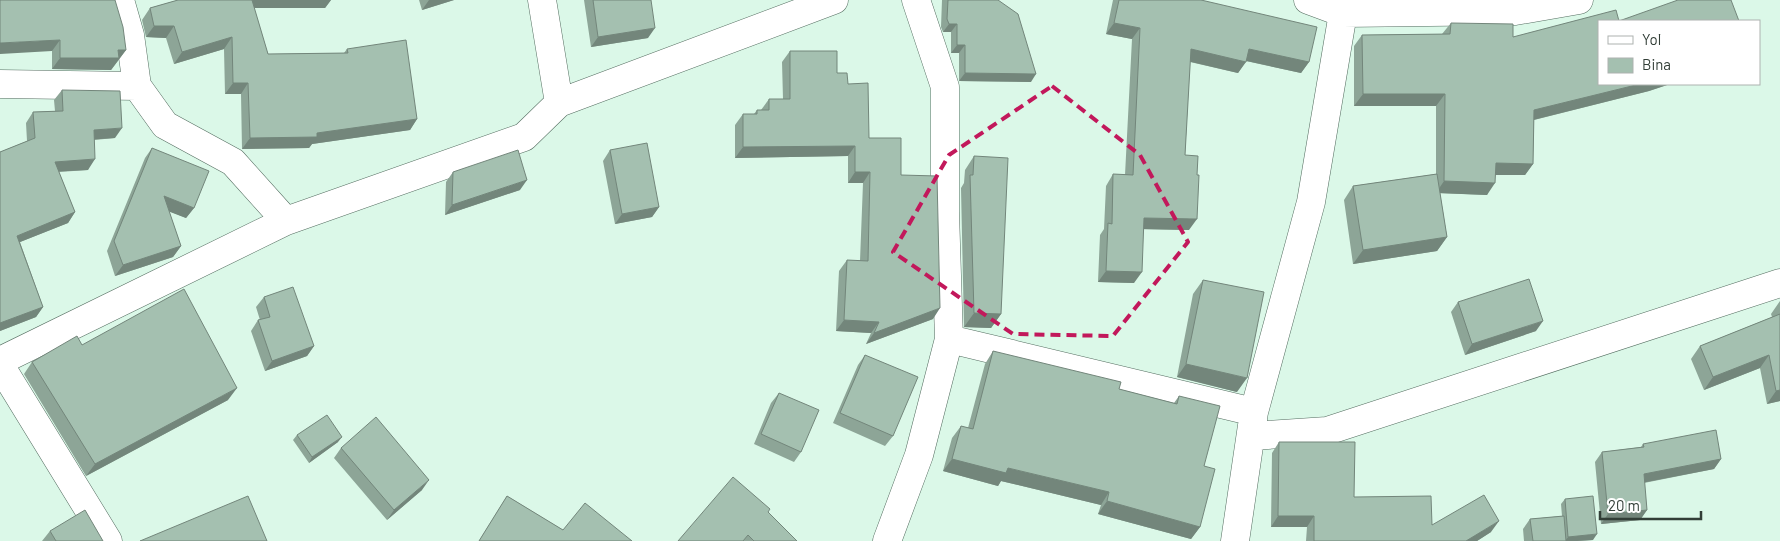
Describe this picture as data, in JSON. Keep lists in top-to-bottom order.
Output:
{
  "legend": ["Yol", "Bina"],
  "scale_bar": "20 m"
}
